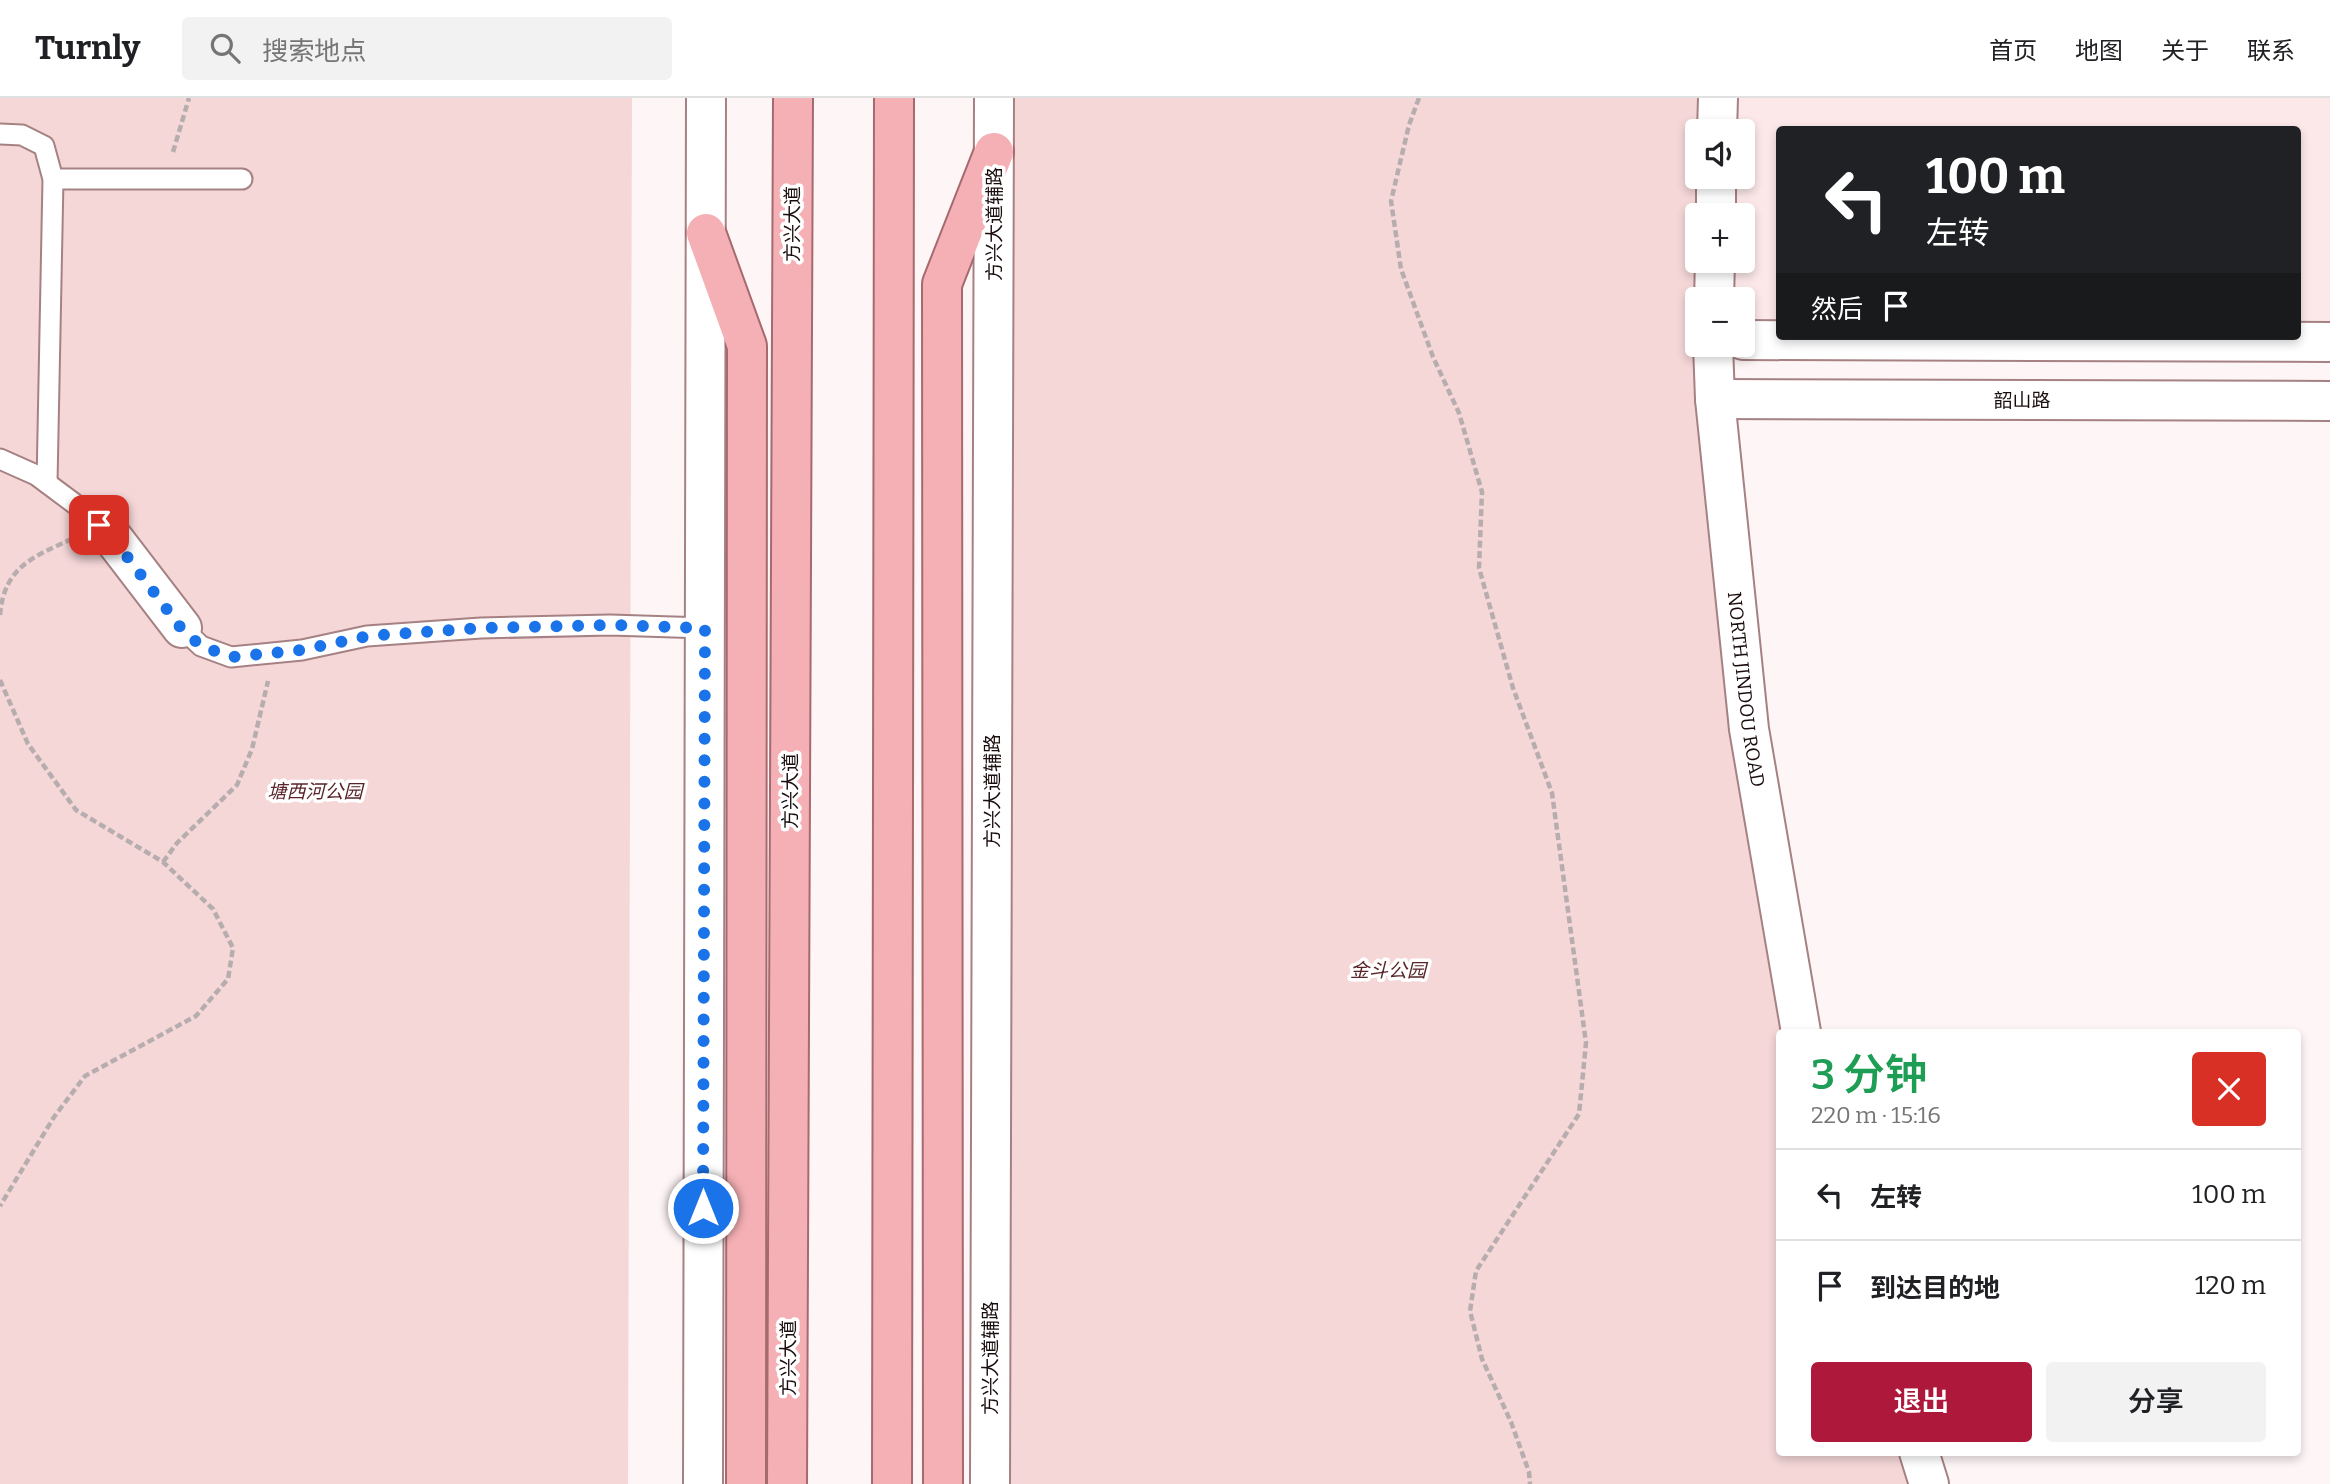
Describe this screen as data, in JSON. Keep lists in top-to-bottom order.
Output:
{
  "streets": {
    "highway": ["方兴大道"],
    "street": ["方兴大道辅路", "韶山路", "NORTH JINDOU ROAD"]
  },
  "crossings": [
    ["韶山路", "NORTH JINDOU ROAD"]
  ],
  "parks": ["塘西河公园", "金斗公园"],
  "page": {
    "header": "Turnly",
    "search": "搜索地点",
    "nav": [
      "首页",
      "地图",
      "关于",
      "联系"
    ],
    "map_buttons": ["+", "−"],
    "turn": ["100 m", "左转"],
    "then": "然后",
    "heading": ["3 分钟", "220 m · 15:16"],
    "list": [
      {
        "name": "左转",
        "value": "100 m"
      },
      {
        "name": "到达目的地",
        "value": "120 m"
      }
    ],
    "buttons": ["退出", "分享"]
  }
}
